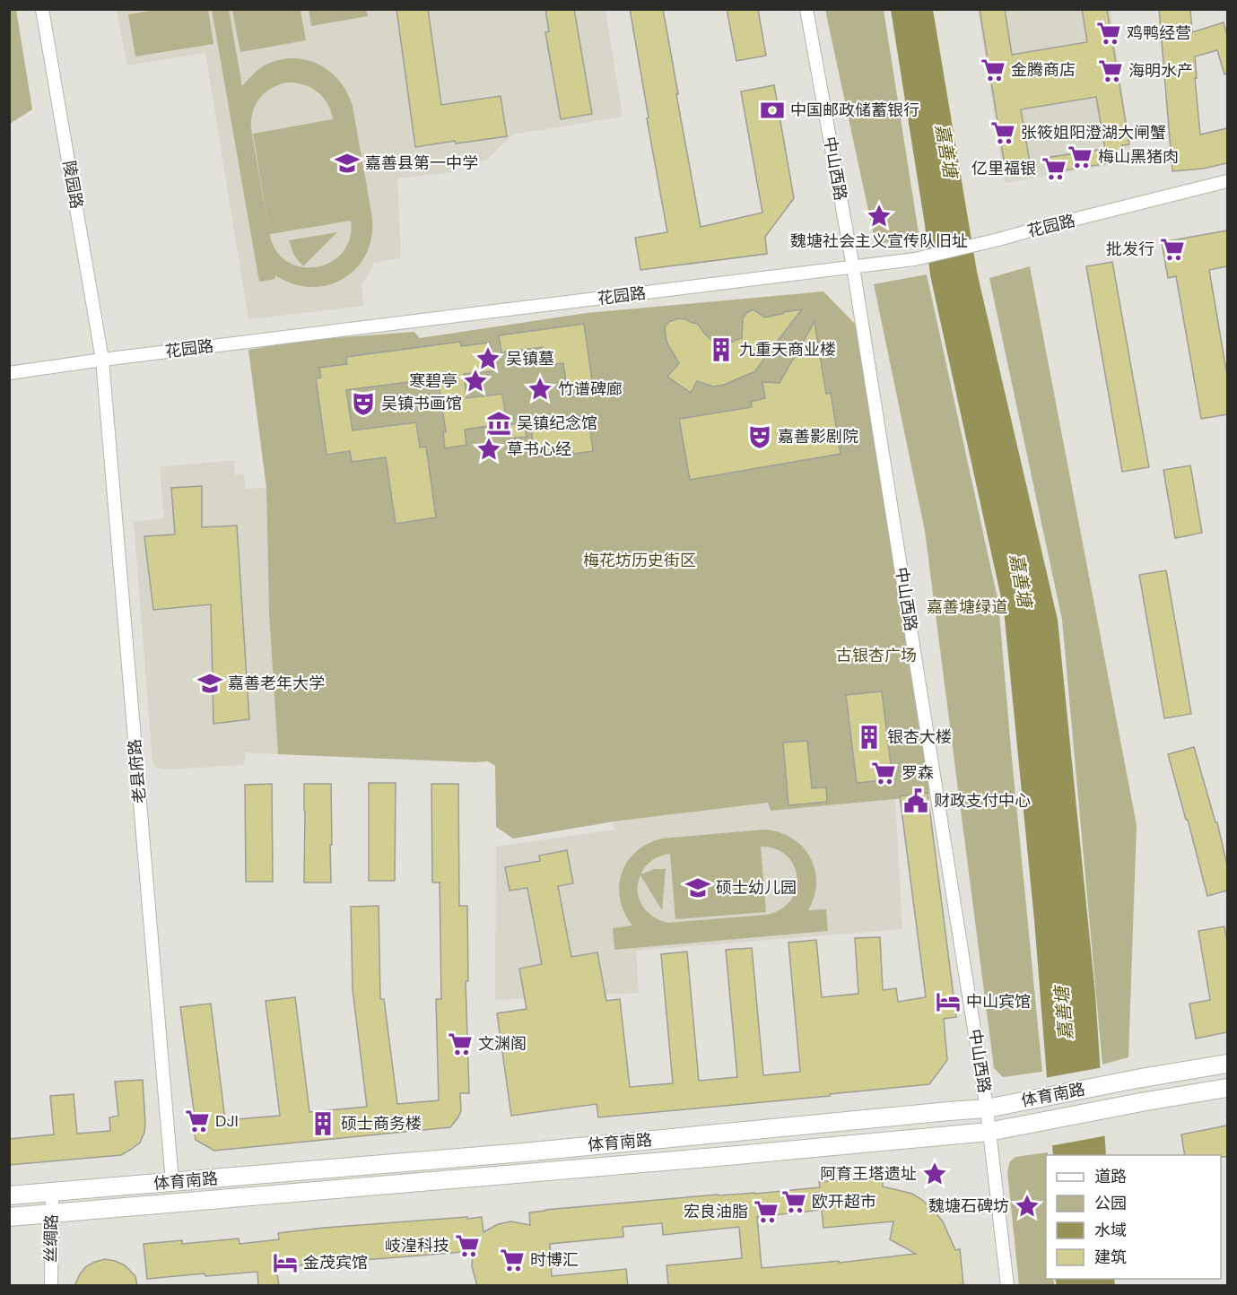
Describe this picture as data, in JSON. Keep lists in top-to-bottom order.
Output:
{
  "streets": {
    "main road": ["体育南路"],
    "street": [
      "中山西路",
      "陵园路",
      "花园路",
      "老县府路",
      "丝绸路"
    ]
  },
  "crossings": [
    ["中山西路", "花园路"],
    ["中山西路", "体育南路"],
    ["陵园路", "花园路"],
    ["陵园路", "老县府路"],
    ["花园路", "老县府路"],
    ["老县府路", "体育南路"],
    ["体育南路", "丝绸路"]
  ],
  "water": ["嘉善塘"],
  "parks": ["梅花坊历史街区", "嘉善塘绿道", "古银杏广场"],
  "places": {
    "supermarket": [
      "鸡鸭经营",
      "金腾商店",
      "海明水产",
      "张筱姐阳澄湖大闸蟹",
      "梅山黑猪肉",
      "亿里福银",
      "批发行",
      "罗森",
      "文渊阁",
      "DJI",
      "欧开超市",
      "宏良油脂",
      "岐湟科技",
      "时博汇"
    ],
    "bank": ["中国邮政储蓄银行"],
    "school or university": ["嘉善县第一中学", "嘉善老年大学", "硕士幼儿园"],
    "place": [
      "魏塘社会主义宣传队旧址",
      "吴镇墓",
      "寒碧亭",
      "竹谱碑廊",
      "草书心经",
      "阿育王塔遗址",
      "魏塘石碑坊"
    ],
    "building": ["九重天商业楼", "银杏大楼", "硕士商务楼"],
    "theatre": ["吴镇书画馆", "嘉善影剧院"],
    "museum": ["吴镇纪念馆"],
    "public building": ["财政支付中心"],
    "hotel": ["中山宾馆", "金茂宾馆"]
  },
  "legend": [
    "道路",
    "公园",
    "水域",
    "建筑"
  ]
}
